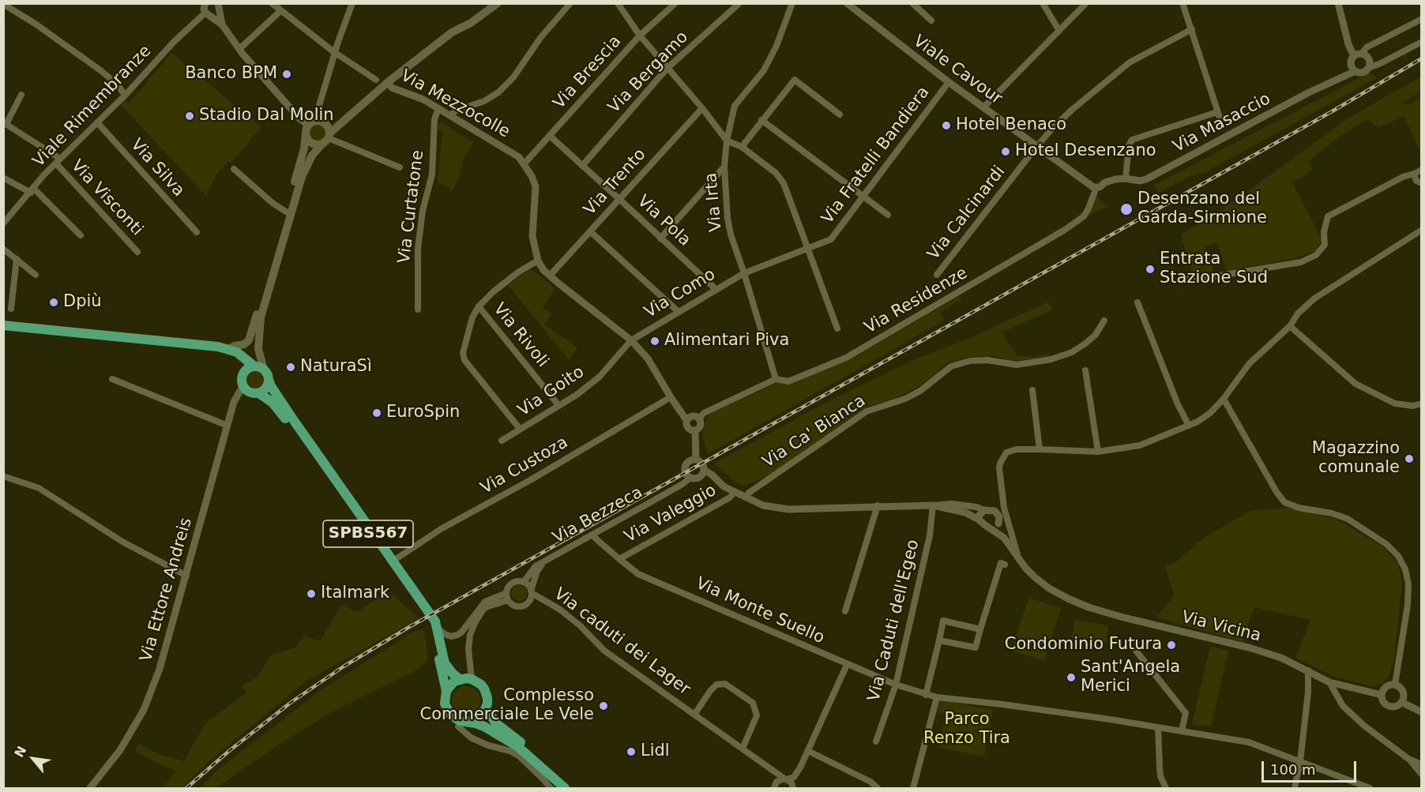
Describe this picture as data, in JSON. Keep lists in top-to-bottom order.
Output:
{
  "streets": {
    "main road": ["SPBS567"],
    "street": [
      "Viale Cavour",
      "Via Brescia",
      "Via Bergamo",
      "Via Mezzocolle",
      "Viale Rimembranze",
      "Via Masaccio",
      "Via Fratelli Bandiera",
      "Via Silva",
      "Via Trento",
      "Via Visconti",
      "Via Irta",
      "Via Curtatone",
      "Via Calcinardi",
      "Via Pola",
      "Via Como",
      "Via Residenze",
      "Via Rivoli",
      "Via Goito",
      "Via Ca' Bianca",
      "Via Custoza",
      "Via Valeggio",
      "Via Bezzeca",
      "Via Ettore Andreis",
      "Via Monte Suello",
      "Via Caduti dell'Egeo",
      "Via Vicina",
      "Via caduti dei Lager"
    ]
  },
  "crossings": [
    ["Viale Cavour", "Via Masaccio"],
    ["Viale Cavour", "Via Fratelli Bandiera"],
    ["Viale Cavour", "Via Calcinardi"],
    ["Viale Cavour", "Via Residenze"],
    ["Via Brescia", "Via Mezzocolle"],
    ["Via Brescia", "Via Pola"],
    ["Via Bergamo", "Via Pola"],
    ["Via Mezzocolle", "Via Trento"],
    ["Via Mezzocolle", "Via Curtatone"],
    ["Via Mezzocolle", "Via Como"],
    ["Via Mezzocolle", "Via Goito"],
    ["Via Mezzocolle", "Via Custoza"],
    ["Viale Rimembranze", "Via Silva"],
    ["Viale Rimembranze", "Via Visconti"],
    ["Via Masaccio", "Via Residenze"],
    ["Via Fratelli Bandiera", "Via Irta"],
    ["Via Fratelli Bandiera", "Via Como"],
    ["Via Trento", "Via Pola"],
    ["Via Irta", "Via Como"],
    ["Via Irta", "Via Residenze"],
    ["Via Pola", "Via Como"],
    ["Via Como", "Via Goito"],
    ["Via Rivoli", "Via Goito"],
    ["Via Custoza", "SPBS567"],
    ["Via Valeggio", "Via Monte Suello"],
    ["Via Bezzeca", "SPBS567"],
    ["Via Bezzeca", "Via Monte Suello"],
    ["Via Bezzeca", "Via caduti dei Lager"],
    ["SPBS567", "Via Ettore Andreis"],
    ["Via Monte Suello", "Via Caduti dell'Egeo"]
  ],
  "parks": ["Parco Renzo Tira"],
  "places": [
    "Banco BPM",
    "Stadio Dal Molin",
    "Hotel Benaco",
    "Hotel Desenzano",
    "Desenzano del Garda-Sirmione",
    "Entrata Stazione Sud",
    "Dpiù",
    "Alimentari Piva",
    "NaturaSì",
    "EuroSpin",
    "Magazzino comunale",
    "Italmark",
    "Condominio Futura",
    "Sant'Angela Merici",
    "Complesso Commerciale Le Vele",
    "Lidl"
  ],
  "scale_bar": "100 m",
  "north": "top left"
}
